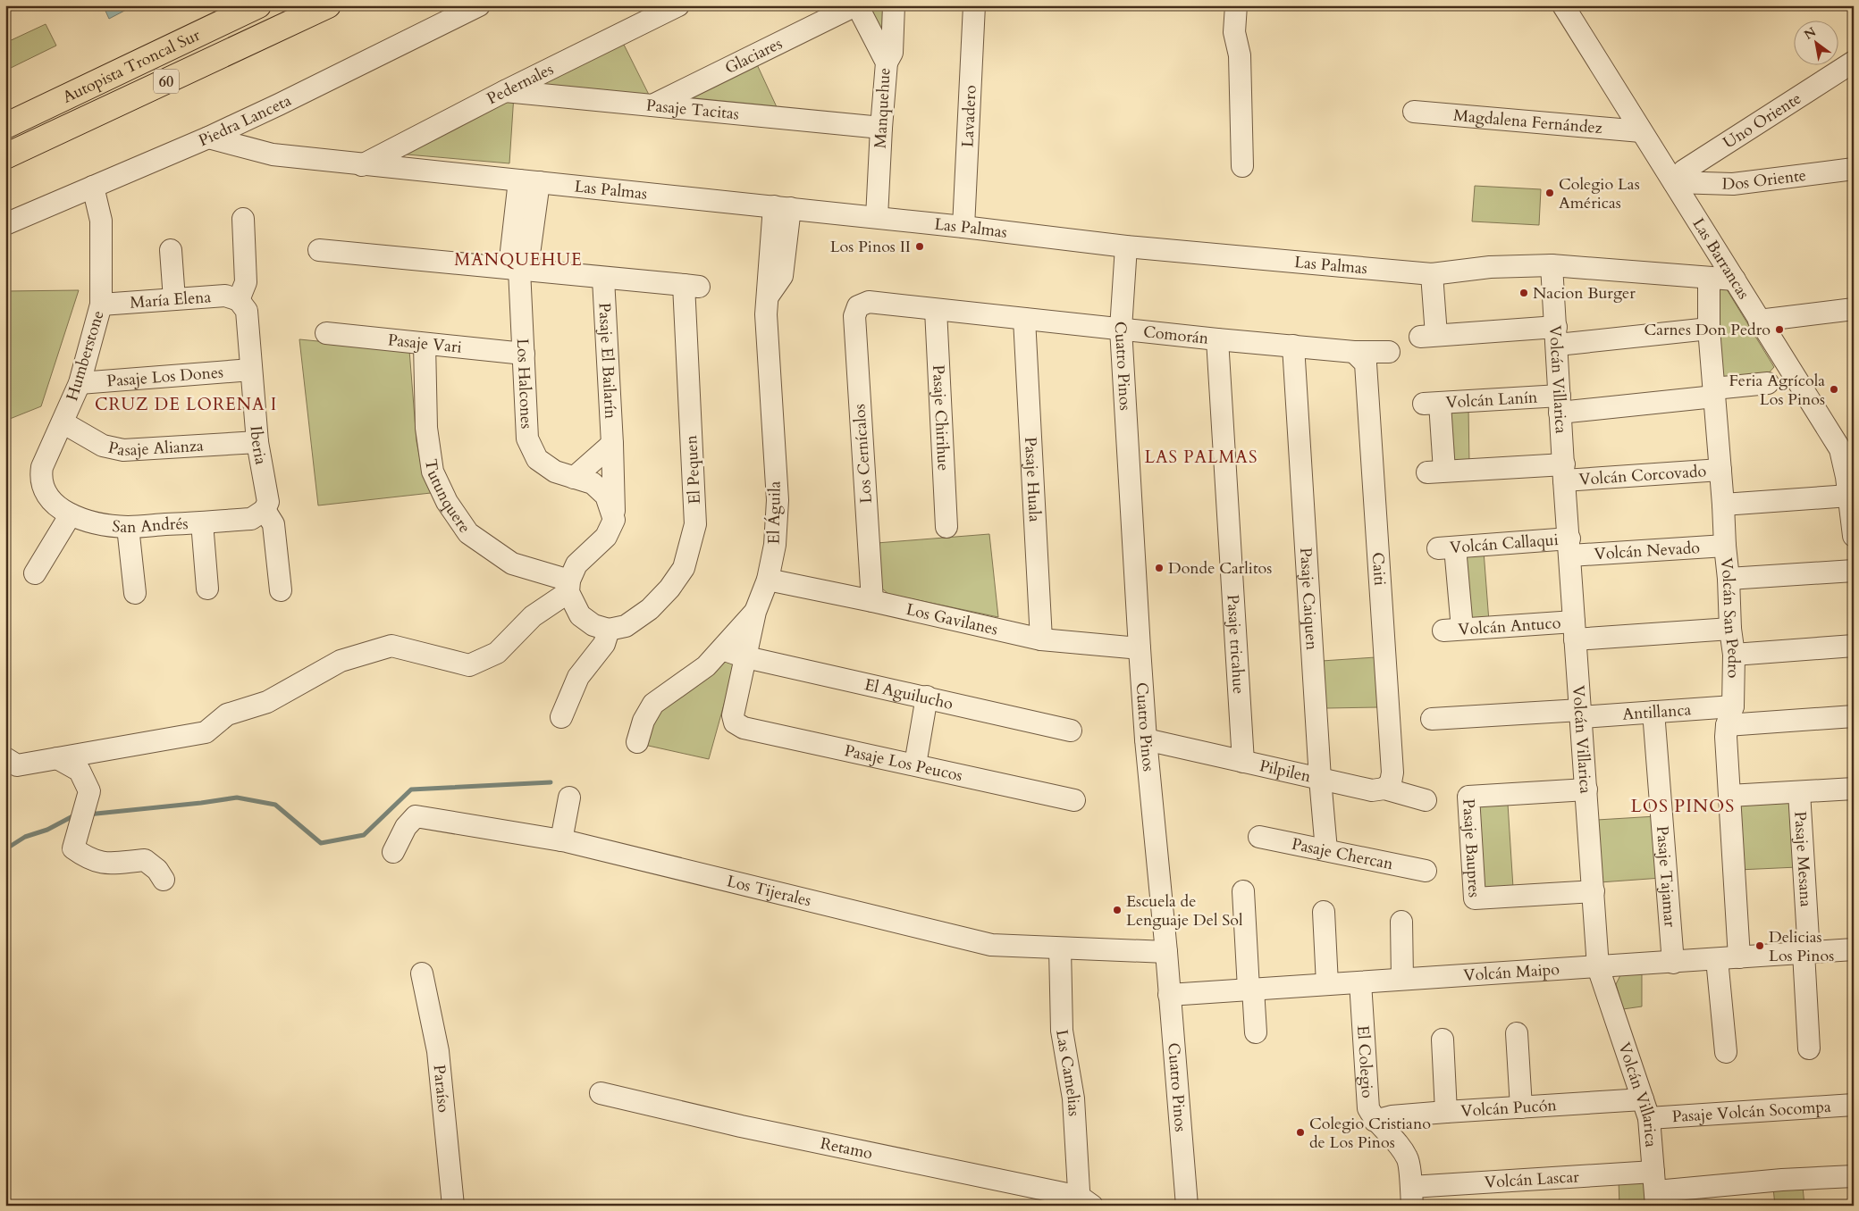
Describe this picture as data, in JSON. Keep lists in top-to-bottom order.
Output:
{
  "streets": {
    "highway": ["Autopista Troncal Sur", "60"],
    "street": [
      "Glaciares",
      "Pedernales",
      "Manquehue",
      "Pasaje Tacitas",
      "Lavadero",
      "Piedra Lanceta",
      "Uno Oriente",
      "Magdalena Fernández",
      "Dos Oriente",
      "Las Palmas",
      "Las Barrancas",
      "María Elena",
      "Comorán",
      "Pasaje Vari",
      "Humberstone",
      "Pasaje El Bailarín",
      "Cuatro Pinos",
      "Pasaje Los Dones",
      "Volcán Villarica",
      "Los Halcones",
      "Volcán Lanín",
      "Pasaje Chirihue",
      "Pasaje Alianza",
      "Iberia",
      "Los Cernícalos",
      "El Pequen",
      "Volcán Corcovado",
      "Pasaje Huala",
      "Tutunquere",
      "El Águila",
      "San Andrés",
      "Volcán Callaqui",
      "Volcán Nevado",
      "Caiti",
      "Pasaje Caiquen",
      "Volcán San Pedro",
      "Los Gavilanes",
      "Volcán Antuco",
      "Pasaje tricahue",
      "El Aguilucho",
      "Antillanca",
      "Pasaje Los Peucos",
      "Pilpilen",
      "Pasaje Baupres",
      "Pasaje Chercan",
      "Pasaje Mesana",
      "Pasaje Tajamar",
      "Los Tijerales",
      "Volcán Maipo",
      "El Colegio",
      "Las Camelias",
      "Paraíso",
      "Volcán Pucón",
      "Pasaje Volcán Socompa",
      "Retamo",
      "Volcán Lascar"
    ]
  },
  "crossings": [
    ["Glaciares", "Manquehue"],
    ["Glaciares", "Pasaje Tacitas"],
    ["Pedernales", "Pasaje Tacitas"],
    ["Pedernales", "Las Palmas"],
    ["Manquehue", "Pasaje Tacitas"],
    ["Manquehue", "Las Palmas"],
    ["Lavadero", "Las Palmas"],
    ["Piedra Lanceta", "Las Palmas"],
    ["Piedra Lanceta", "Humberstone"],
    ["Uno Oriente", "Dos Oriente"],
    ["Uno Oriente", "Las Barrancas"],
    ["Magdalena Fernández", "Las Barrancas"],
    ["Dos Oriente", "Las Barrancas"],
    ["Las Palmas", "Las Barrancas"],
    ["Las Palmas", "Cuatro Pinos"],
    ["Las Palmas", "Volcán Villarica"],
    ["Las Palmas", "Los Halcones"],
    ["Las Palmas", "El Águila"],
    ["Las Palmas", "Volcán San Pedro"],
    ["María Elena", "Humberstone"],
    ["María Elena", "Iberia"],
    ["Comorán", "Cuatro Pinos"],
    ["Comorán", "Pasaje Chirihue"],
    ["Comorán", "Los Cernícalos"],
    ["Comorán", "Pasaje Huala"],
    ["Comorán", "Caiti"],
    ["Comorán", "Pasaje Caiquen"],
    ["Comorán", "Pasaje tricahue"],
    ["Pasaje Vari", "Los Halcones"],
    ["Pasaje Vari", "Tutunquere"],
    ["Humberstone", "Pasaje Los Dones"],
    ["Humberstone", "Pasaje Alianza"],
    ["Humberstone", "San Andrés"],
    ["Pasaje El Bailarín", "Los Halcones"],
    ["Pasaje El Bailarín", "El Pequen"],
    ["Cuatro Pinos", "Los Gavilanes"],
    ["Cuatro Pinos", "Pilpilen"],
    ["Cuatro Pinos", "Los Tijerales"],
    ["Cuatro Pinos", "Volcán Maipo"],
    ["Pasaje Los Dones", "Iberia"],
    ["Volcán Villarica", "Volcán Lanín"],
    ["Volcán Villarica", "Volcán Corcovado"],
    ["Volcán Villarica", "Volcán Callaqui"],
    ["Volcán Villarica", "Volcán Nevado"],
    ["Volcán Villarica", "Volcán Antuco"],
    ["Volcán Villarica", "Antillanca"],
    ["Volcán Villarica", "Pasaje Baupres"],
    ["Volcán Villarica", "Volcán Maipo"],
    ["Volcán Villarica", "Volcán Pucón"],
    ["Volcán Villarica", "Pasaje Volcán Socompa"],
    ["Volcán Villarica", "Volcán Lascar"],
    ["Volcán Lanín", "Volcán Corcovado"],
    ["Volcán Lanín", "Volcán San Pedro"],
    ["Pasaje Alianza", "Iberia"],
    ["Iberia", "San Andrés"],
    ["Los Cernícalos", "Los Gavilanes"],
    ["Volcán Corcovado", "Volcán San Pedro"],
    ["Pasaje Huala", "Los Gavilanes"],
    ["El Águila", "Los Gavilanes"],
    ["El Águila", "El Aguilucho"],
    ["El Águila", "Pasaje Los Peucos"],
    ["Volcán Callaqui", "Volcán Nevado"],
    ["Volcán Callaqui", "Volcán Antuco"],
    ["Volcán Nevado", "Volcán San Pedro"],
    ["Caiti", "Pilpilen"],
    ["Pasaje Caiquen", "Pilpilen"],
    ["Pasaje Caiquen", "Pasaje Chercan"],
    ["Volcán San Pedro", "Volcán Antuco"],
    ["Volcán San Pedro", "Antillanca"],
    ["Volcán San Pedro", "Volcán Maipo"],
    ["Pasaje tricahue", "Pilpilen"],
    ["Antillanca", "Pasaje Tajamar"],
    ["Pasaje Mesana", "Volcán Maipo"],
    ["Pasaje Tajamar", "Volcán Maipo"],
    ["Los Tijerales", "Las Camelias"],
    ["Volcán Maipo", "El Colegio"],
    ["El Colegio", "Volcán Pucón"],
    ["El Colegio", "Volcán Lascar"],
    ["Las Camelias", "Retamo"],
    ["Volcán Pucón", "Pasaje Volcán Socompa"]
  ],
  "districts": [
    "MANQUEHUE",
    "CRUZ DE LORENA I",
    "LAS PALMAS",
    "LOS PINOS"
  ],
  "places": [
    "Colegio Las Américas",
    "Los Pinos II",
    "Nacion Burger",
    "Carnes Don Pedro",
    "Feria Agrícola Los Pinos",
    "Donde Carlitos",
    "Escuela de Lenguaje Del Sol",
    "Delicias Los Pinos",
    "Colegio Cristiano de Los Pinos"
  ],
  "north": "top left"
}
